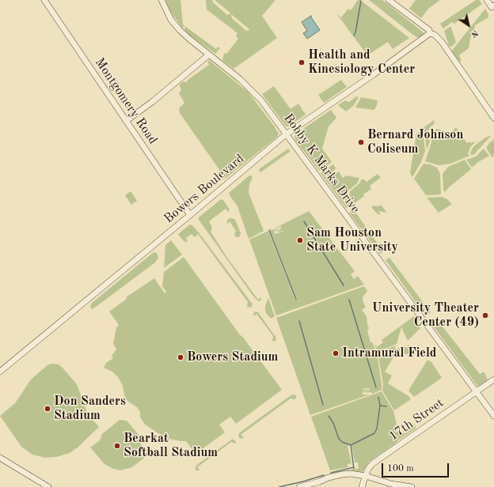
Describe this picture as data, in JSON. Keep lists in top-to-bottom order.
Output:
{
  "streets": {
    "street": [
      "Montgomery Road",
      "Bobby K Marks Drive",
      "Bowers Boulevard",
      "17th Street"
    ]
  },
  "crossings": [
    ["Montgomery Road", "Bowers Boulevard"],
    ["Bobby K Marks Drive", "Bowers Boulevard"],
    ["Bobby K Marks Drive", "17th Street"]
  ],
  "places": [
    "Health and Kinesiology Center",
    "Bernard Johnson Coliseum",
    "Sam Houston State University",
    "University Theater Center (49)",
    "Intramural Field",
    "Bowers Stadium",
    "Don Sanders Stadium",
    "Bearkat Softball Stadium"
  ],
  "scale_bar": "100 m",
  "north": "bottom right"
}
